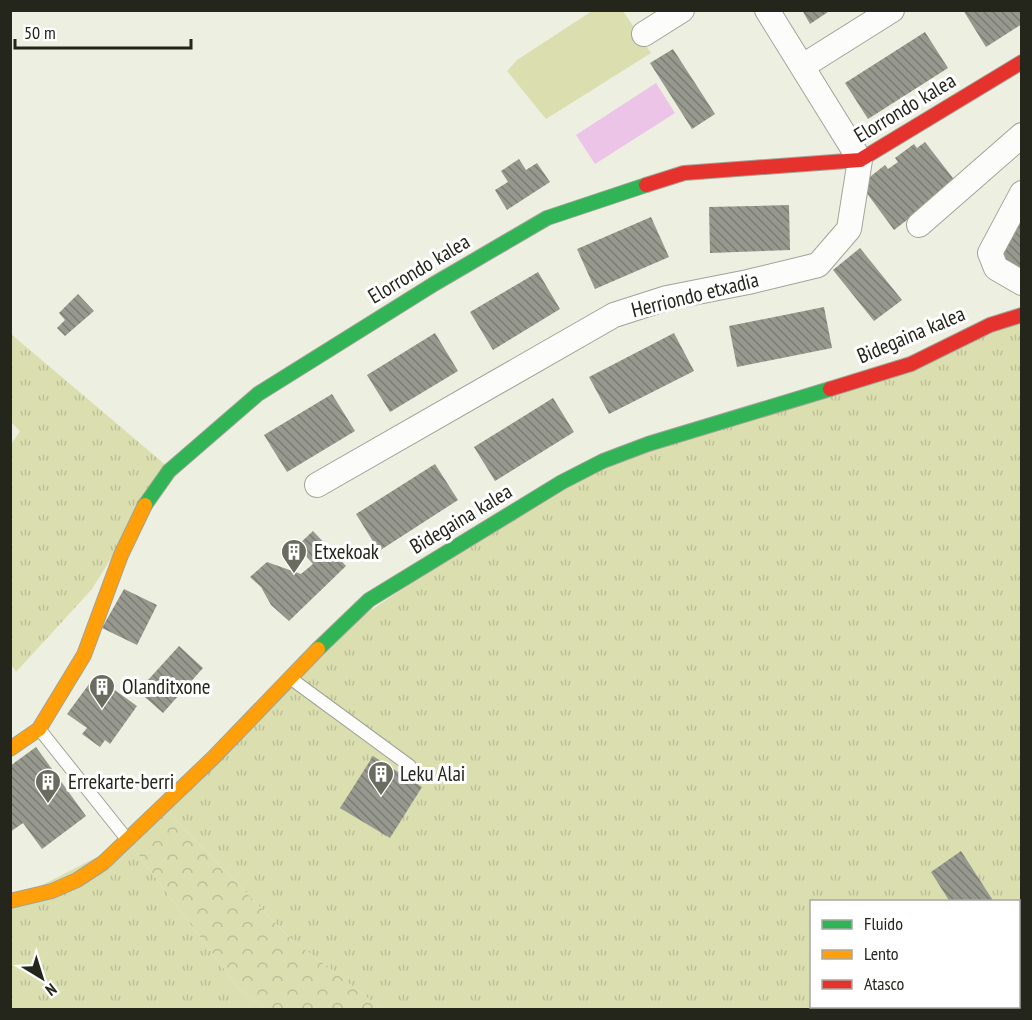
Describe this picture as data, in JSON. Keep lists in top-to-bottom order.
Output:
{
  "streets": {
    "street": ["Elorrondo kalea", "Herriondo etxadia", "Bidegaina kalea"]
  },
  "crossings": [
    ["Elorrondo kalea", "Herriondo etxadia"]
  ],
  "places": {
    "building": [
      "Etxekoak",
      "Olanditxone",
      "Leku Alai",
      "Errekarte-berri"
    ]
  },
  "legend": ["Fluido", "Lento", "Atasco"],
  "scale_bar": "50 m",
  "north": "bottom right"
}
